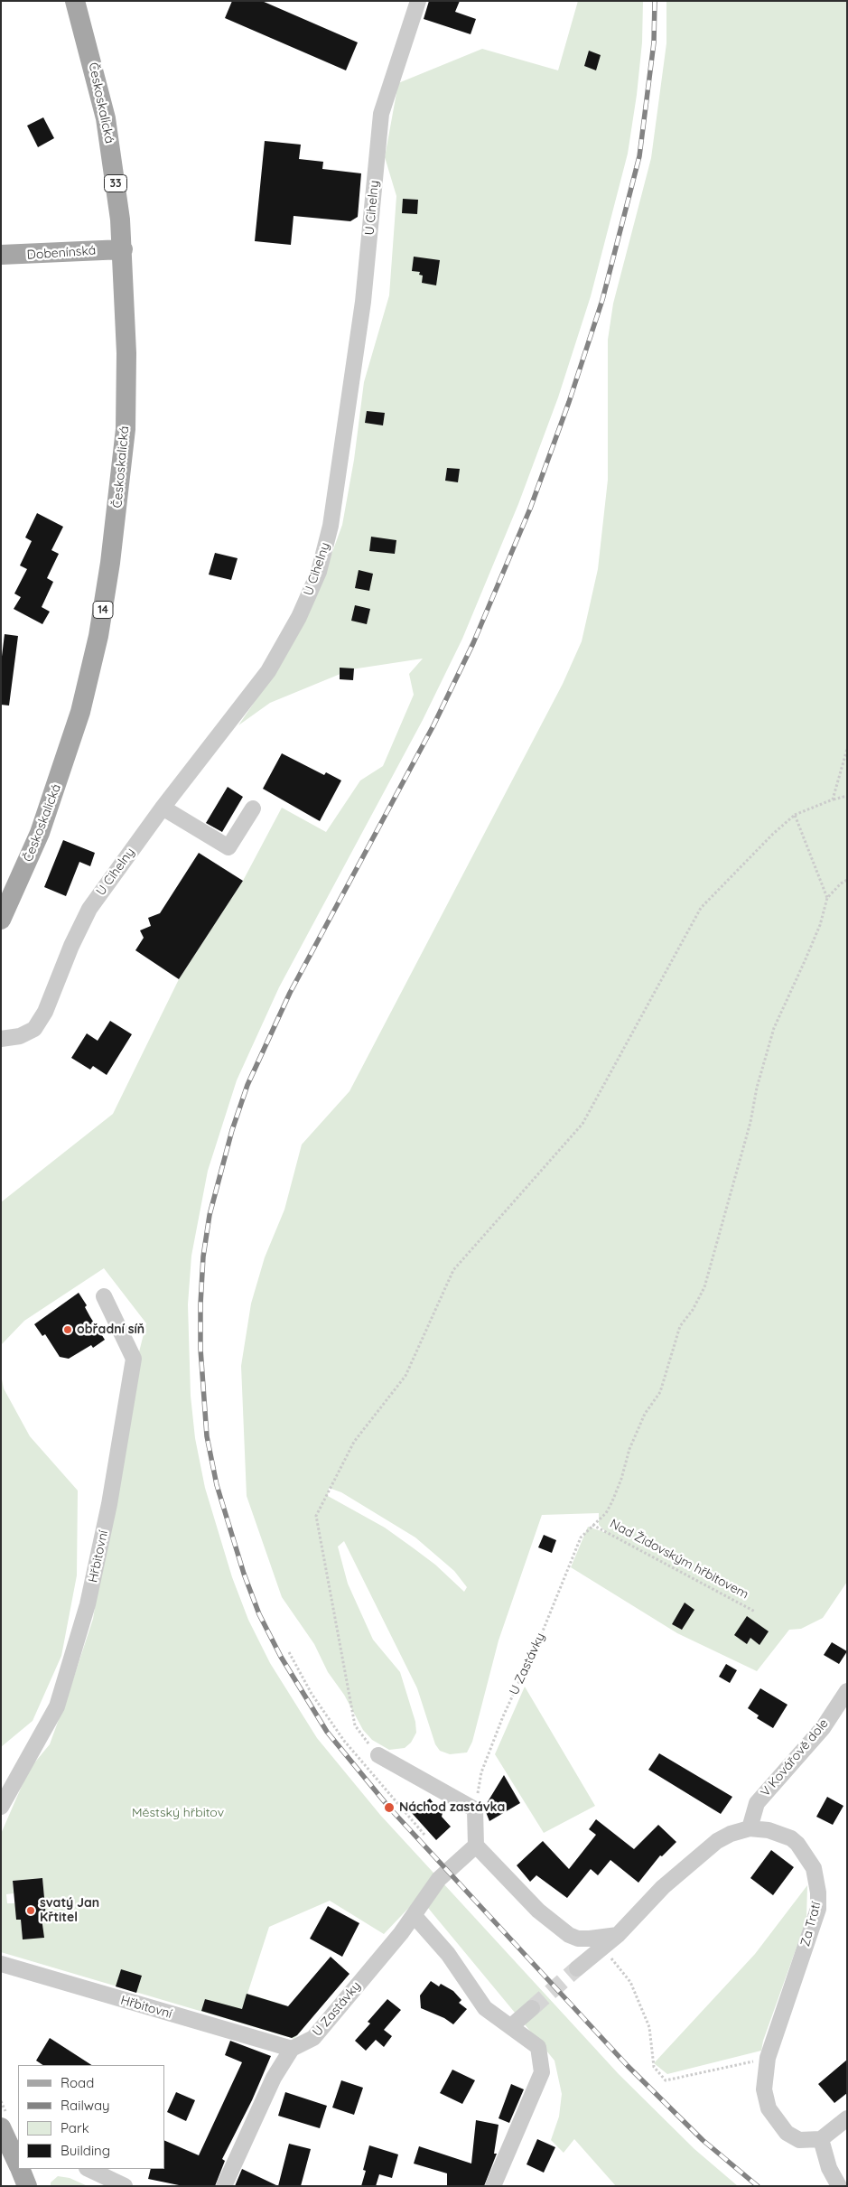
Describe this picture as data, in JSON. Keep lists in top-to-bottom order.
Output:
{
  "streets": {
    "main road": [
      "Českoskalická",
      "33",
      "Dobenínská",
      "14"
    ],
    "street": [
      "U Cihelny",
      "Hřbitovní",
      "U Zastávky",
      "V Kovářově dole",
      "Za Tratí"
    ],
    "path": ["Nad Židovským hřbitovem"]
  },
  "crossings": [
    ["Českoskalická", "Dobenínská"],
    ["Hřbitovní", "U Zastávky"],
    ["Nad Židovským hřbitovem", "U Zastávky"],
    ["V Kovářově dole", "Za Tratí"]
  ],
  "parks": ["Městský hřbitov"],
  "places": ["obřadní síň", "Náchod zastávka", "svatý Jan Křtitel"],
  "legend": [
    "Road",
    "Railway",
    "Park",
    "Building"
  ]
}
